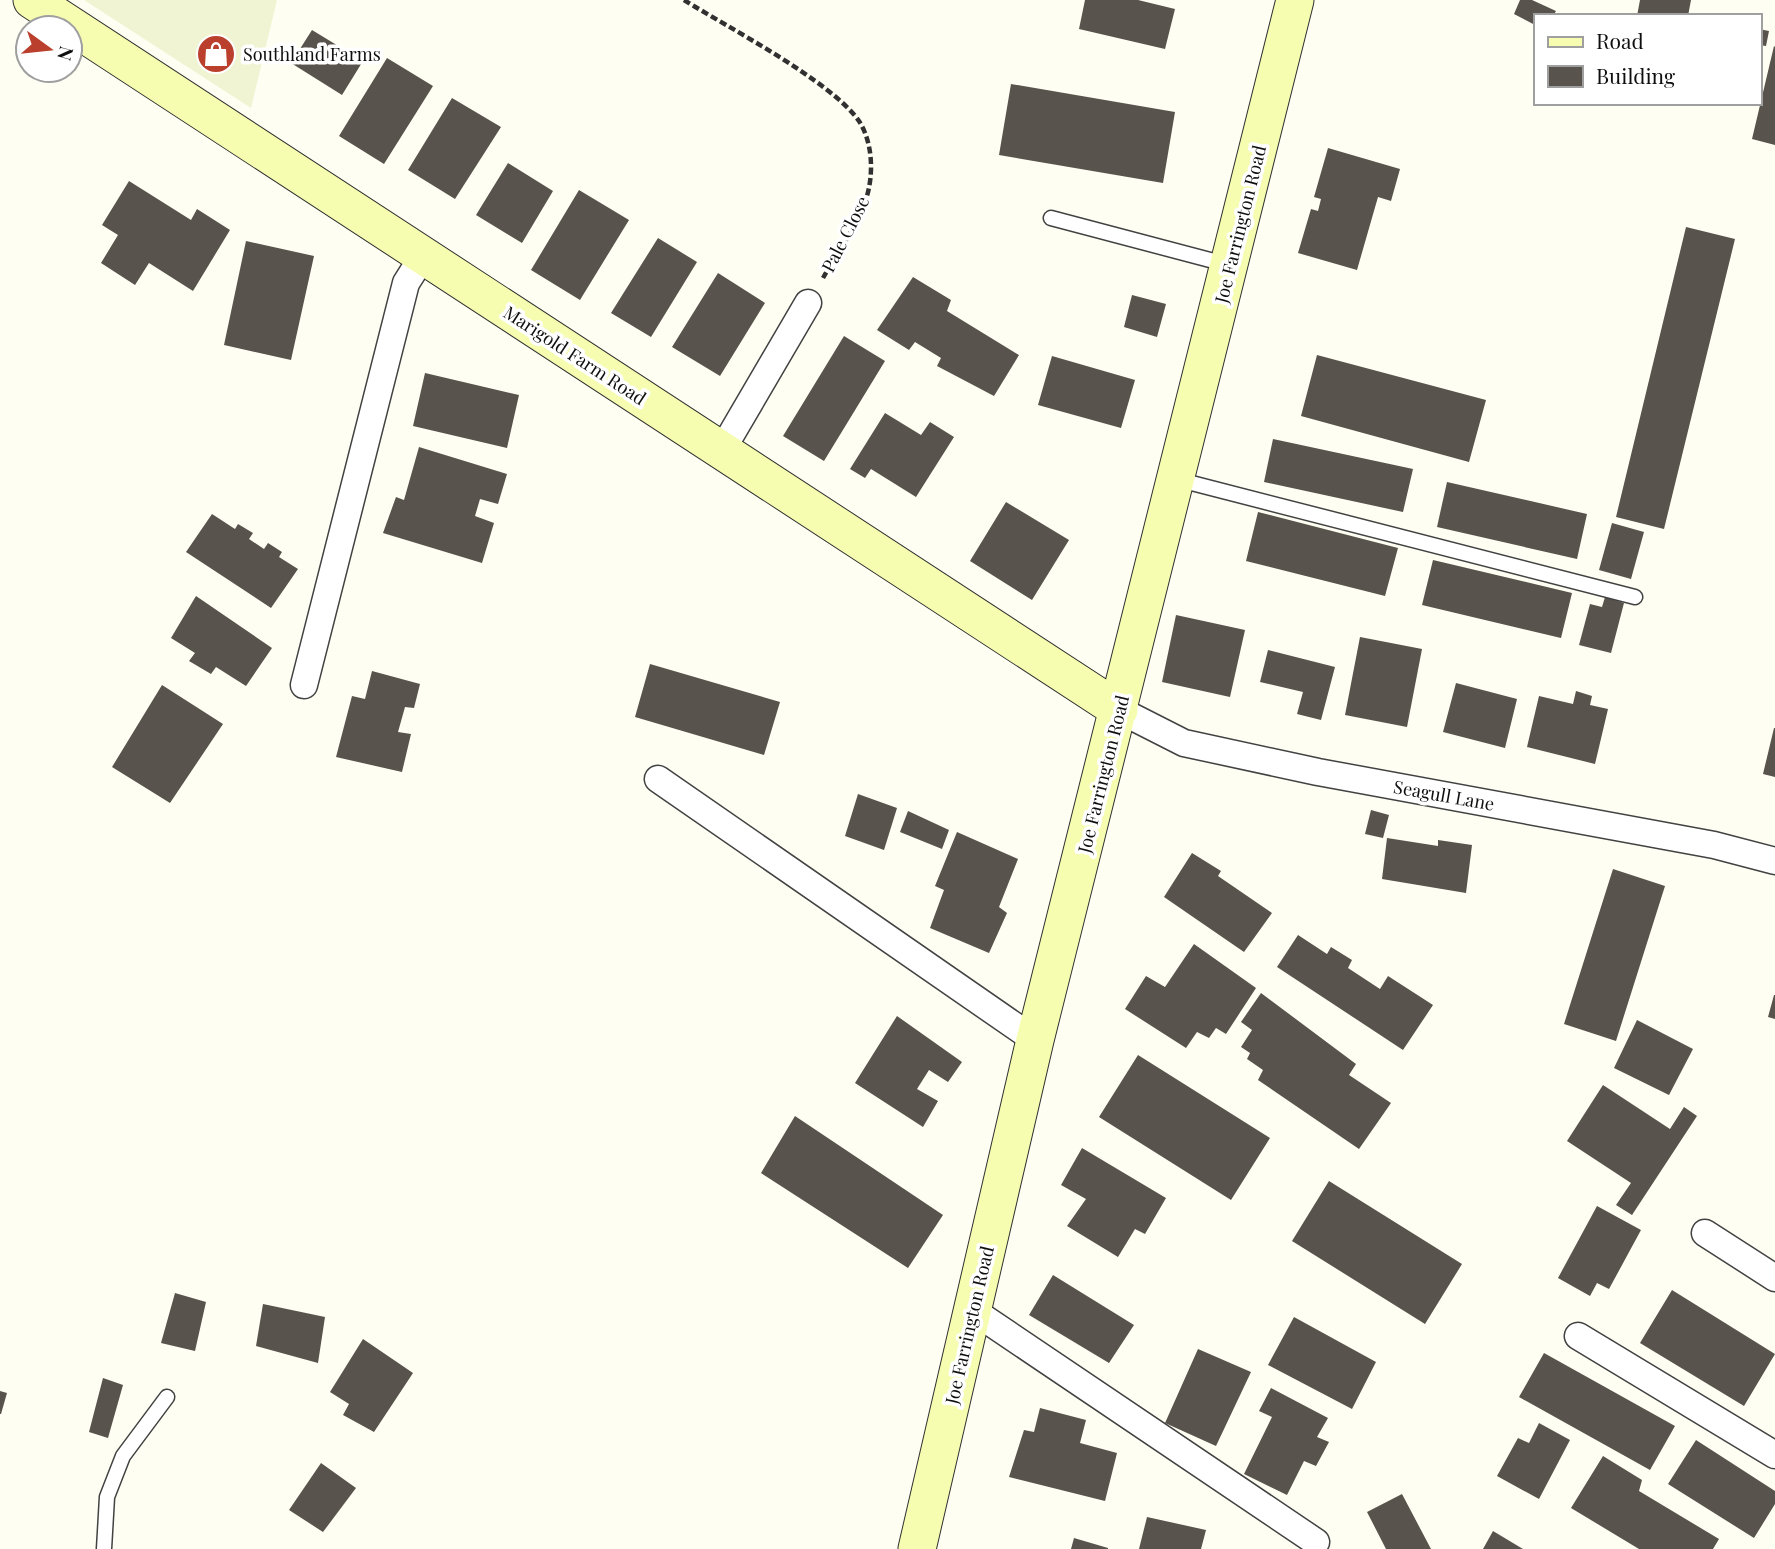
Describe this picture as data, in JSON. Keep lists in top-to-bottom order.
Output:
{
  "streets": {
    "main road": ["Joe Farrington Road", "Marigold Farm Road"],
    "street": ["Seagull Lane"],
    "path": ["Pale Close"]
  },
  "crossings": [
    ["Joe Farrington Road", "Marigold Farm Road"],
    ["Joe Farrington Road", "Seagull Lane"],
    ["Marigold Farm Road", "Seagull Lane"]
  ],
  "places": {
    "shop": ["Southland Farms"]
  },
  "legend": ["Road", "Building"],
  "north": "right"
}
